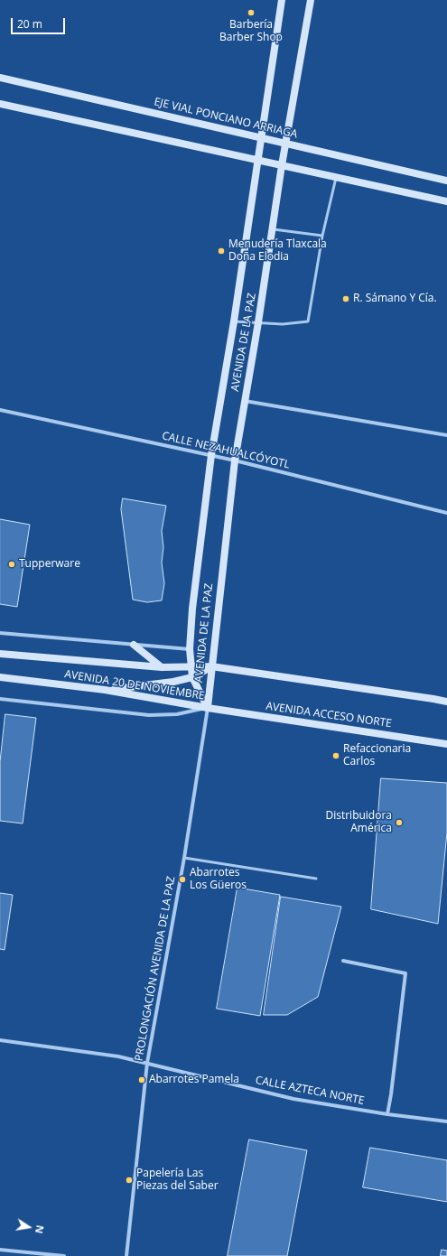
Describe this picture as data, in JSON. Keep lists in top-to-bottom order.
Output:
{
  "streets": {
    "main road": [
      "EJE VIAL PONCIANO ARRIAGA",
      "AVENIDA DE LA PAZ",
      "AVENIDA 20 DE NOVIEMBRE",
      "AVENIDA ACCESO NORTE"
    ],
    "street": ["CALLE NEZAHUALCÓYOTL", "PROLONGACIÓN AVENIDA DE LA PAZ", "CALLE AZTECA NORTE"]
  },
  "crossings": [
    ["EJE VIAL PONCIANO ARRIAGA", "AVENIDA DE LA PAZ"],
    ["AVENIDA DE LA PAZ", "CALLE NEZAHUALCÓYOTL"],
    ["AVENIDA DE LA PAZ", "AVENIDA 20 DE NOVIEMBRE"],
    ["AVENIDA DE LA PAZ", "AVENIDA ACCESO NORTE"],
    ["AVENIDA DE LA PAZ", "PROLONGACIÓN AVENIDA DE LA PAZ"],
    ["AVENIDA 20 DE NOVIEMBRE", "AVENIDA ACCESO NORTE"],
    ["AVENIDA 20 DE NOVIEMBRE", "PROLONGACIÓN AVENIDA DE LA PAZ"],
    ["AVENIDA ACCESO NORTE", "PROLONGACIÓN AVENIDA DE LA PAZ"],
    ["PROLONGACIÓN AVENIDA DE LA PAZ", "CALLE AZTECA NORTE"]
  ],
  "places": [
    "Barbería Barber Shop",
    "Menudería Tlaxcala Doña Elodia",
    "R. Sámano Y Cía.",
    "Tupperware",
    "Refaccionaria Carlos",
    "Distribuidora América",
    "Abarrotes Los Güeros",
    "Abarrotes Pamela",
    "Papelería Las Piezas del Saber"
  ],
  "scale_bar": "20 m",
  "north": "right"
}
